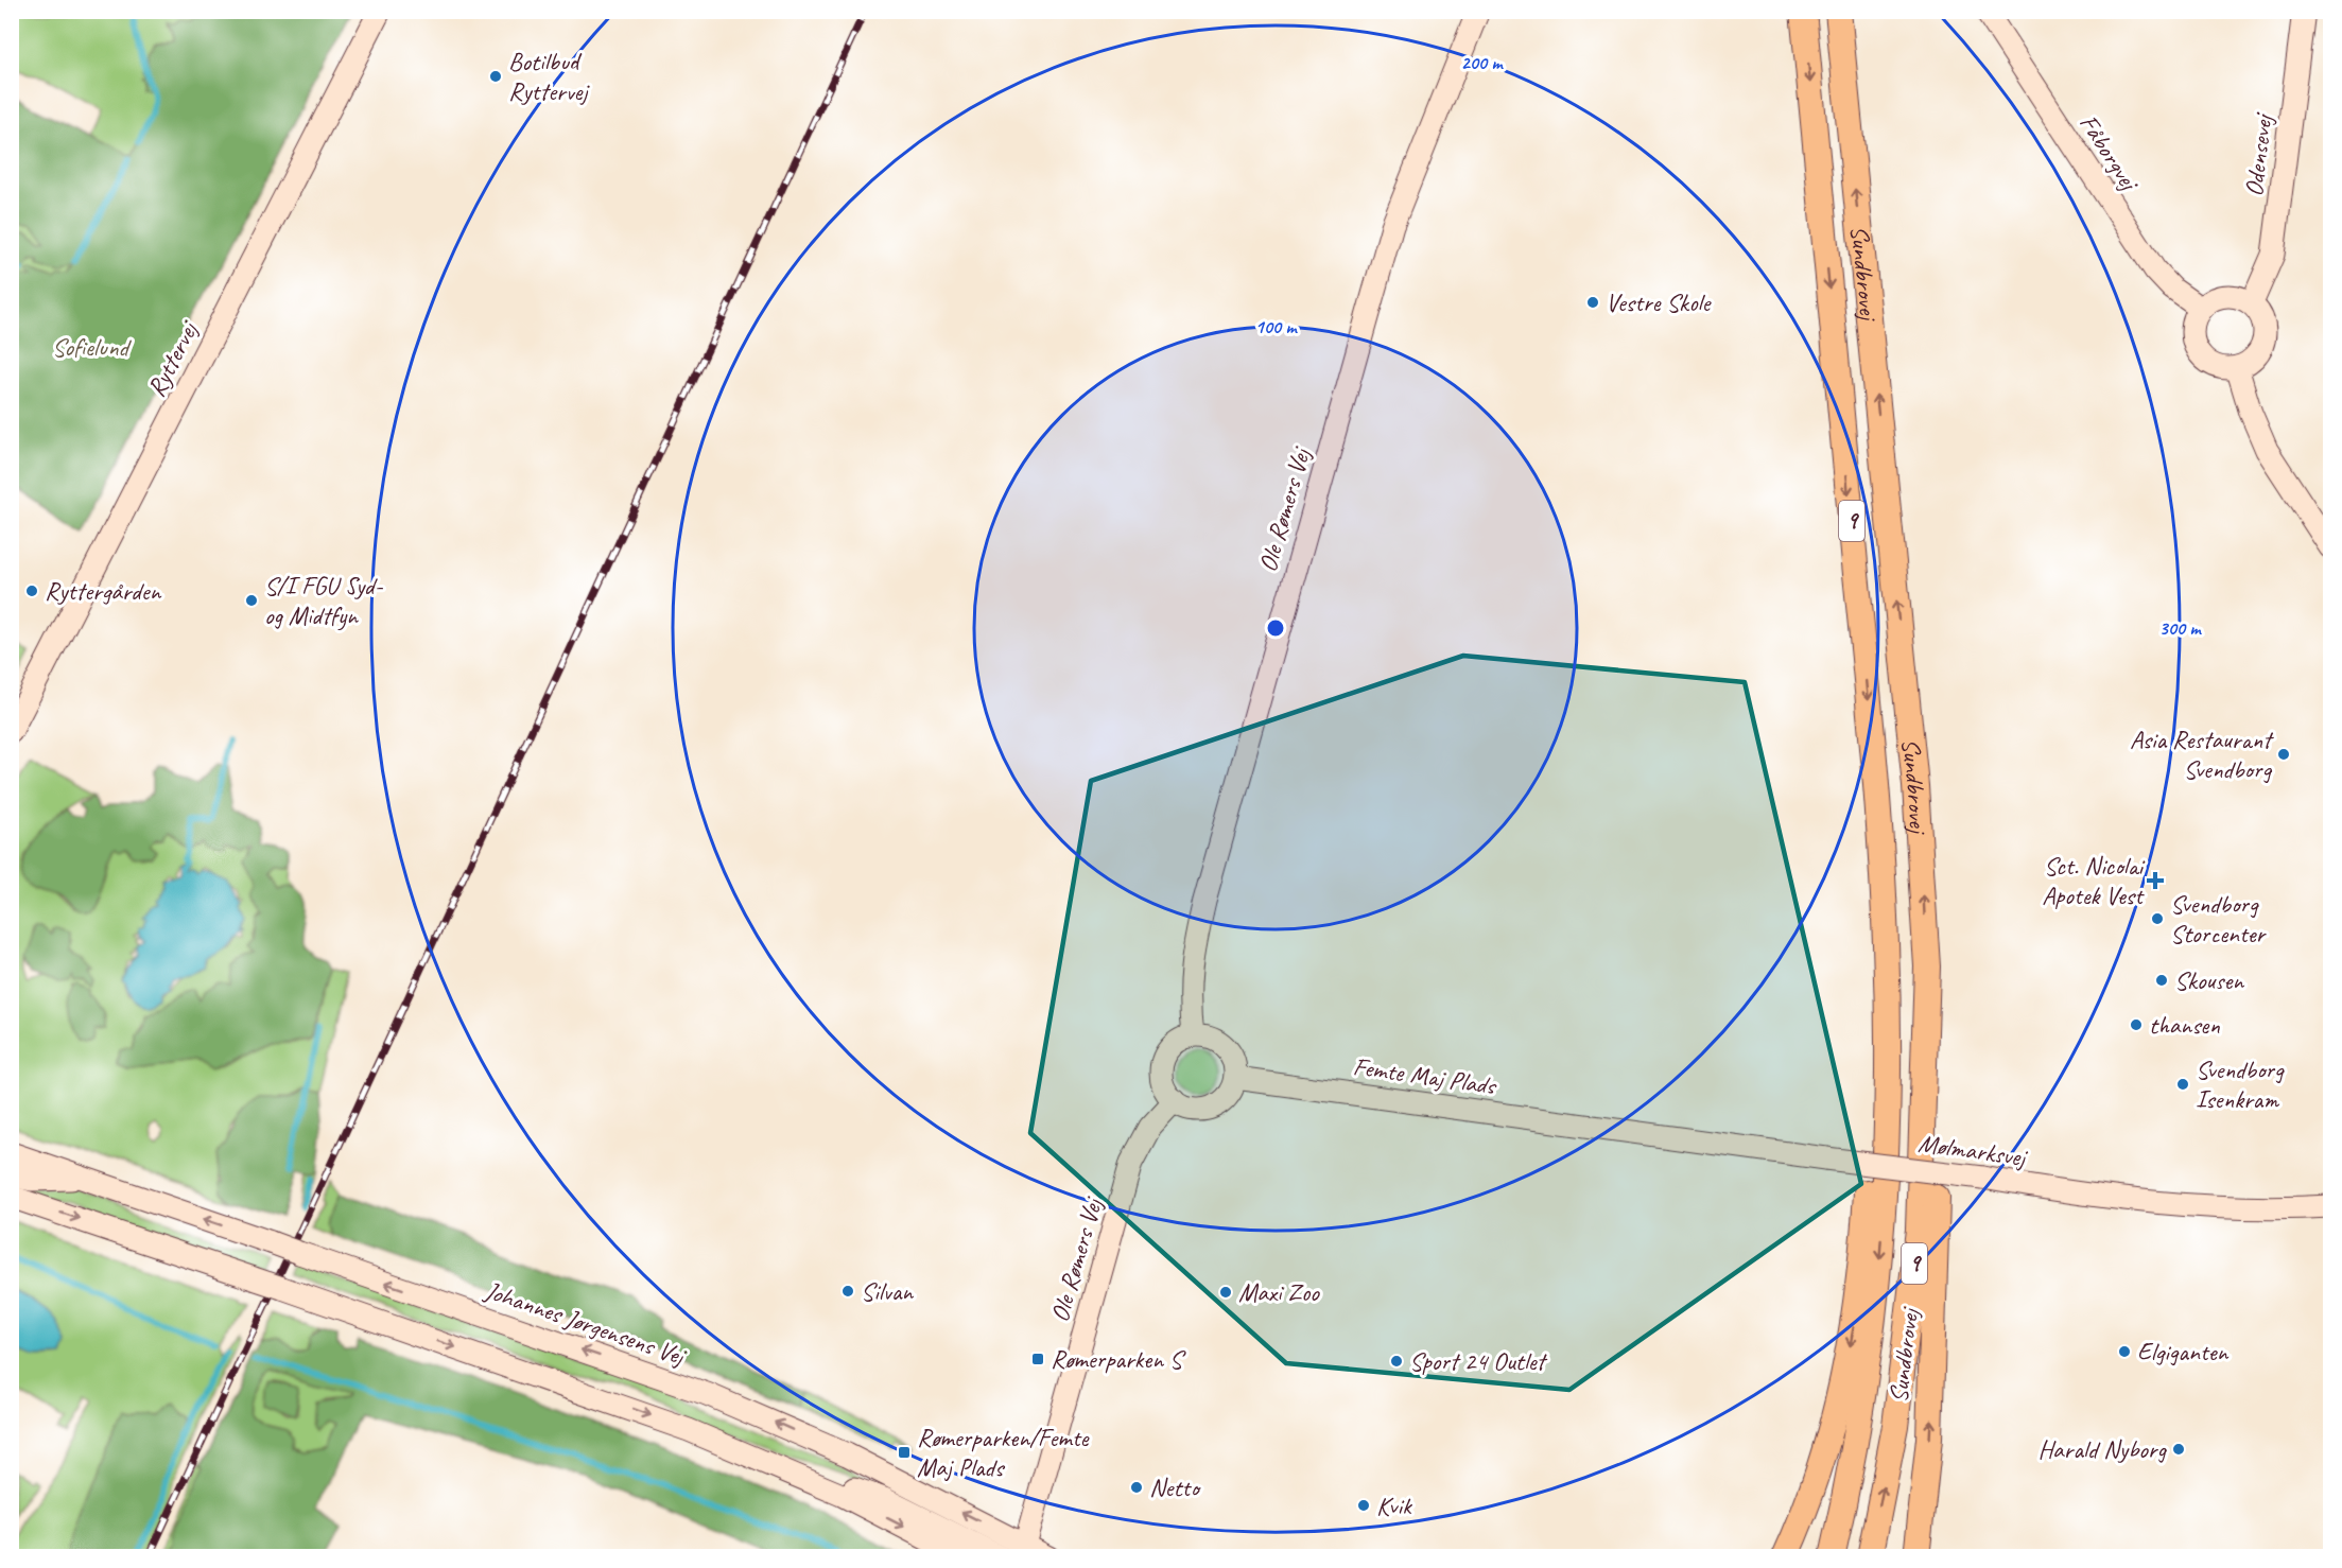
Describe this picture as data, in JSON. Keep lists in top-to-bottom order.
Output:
{
  "streets": {
    "main road": ["Sundbrovej", "9"],
    "street": [
      "Fåborgvej",
      "Odensevej",
      "Ryttervej",
      "Ole Rømers Vej",
      "Femte Maj Plads",
      "Mølmarksvej",
      "Johannes Jørgensens Vej"
    ]
  },
  "crossings": [
    ["Fåborgvej", "Odensevej"],
    ["Ole Rømers Vej", "Femte Maj Plads"],
    ["Ole Rømers Vej", "Johannes Jørgensens Vej"],
    ["Femte Maj Plads", "Mølmarksvej"]
  ],
  "parks": ["Sofielund"],
  "places": {
    "other": [
      "Botilbud Ryttervej",
      "Vestre Skole",
      "Ryttergården",
      "S/I FGU Syd- og Midtfyn",
      "Asia Restaurant Svendborg",
      "Svendborg Storcenter",
      "Skousen",
      "thansen",
      "Svendborg Isenkram",
      "Silvan",
      "Maxi Zoo",
      "Elgiganten",
      "Sport 24 Outlet",
      "Harald Nyborg",
      "Netto",
      "Kvik"
    ],
    "health": ["Sct. Nicolai Apotek Vest"],
    "transit": ["Rømerparken S", "Rømerparken/Femte Maj Plads"]
  },
  "rings": ["200 m", "100 m", "300 m"]
}
